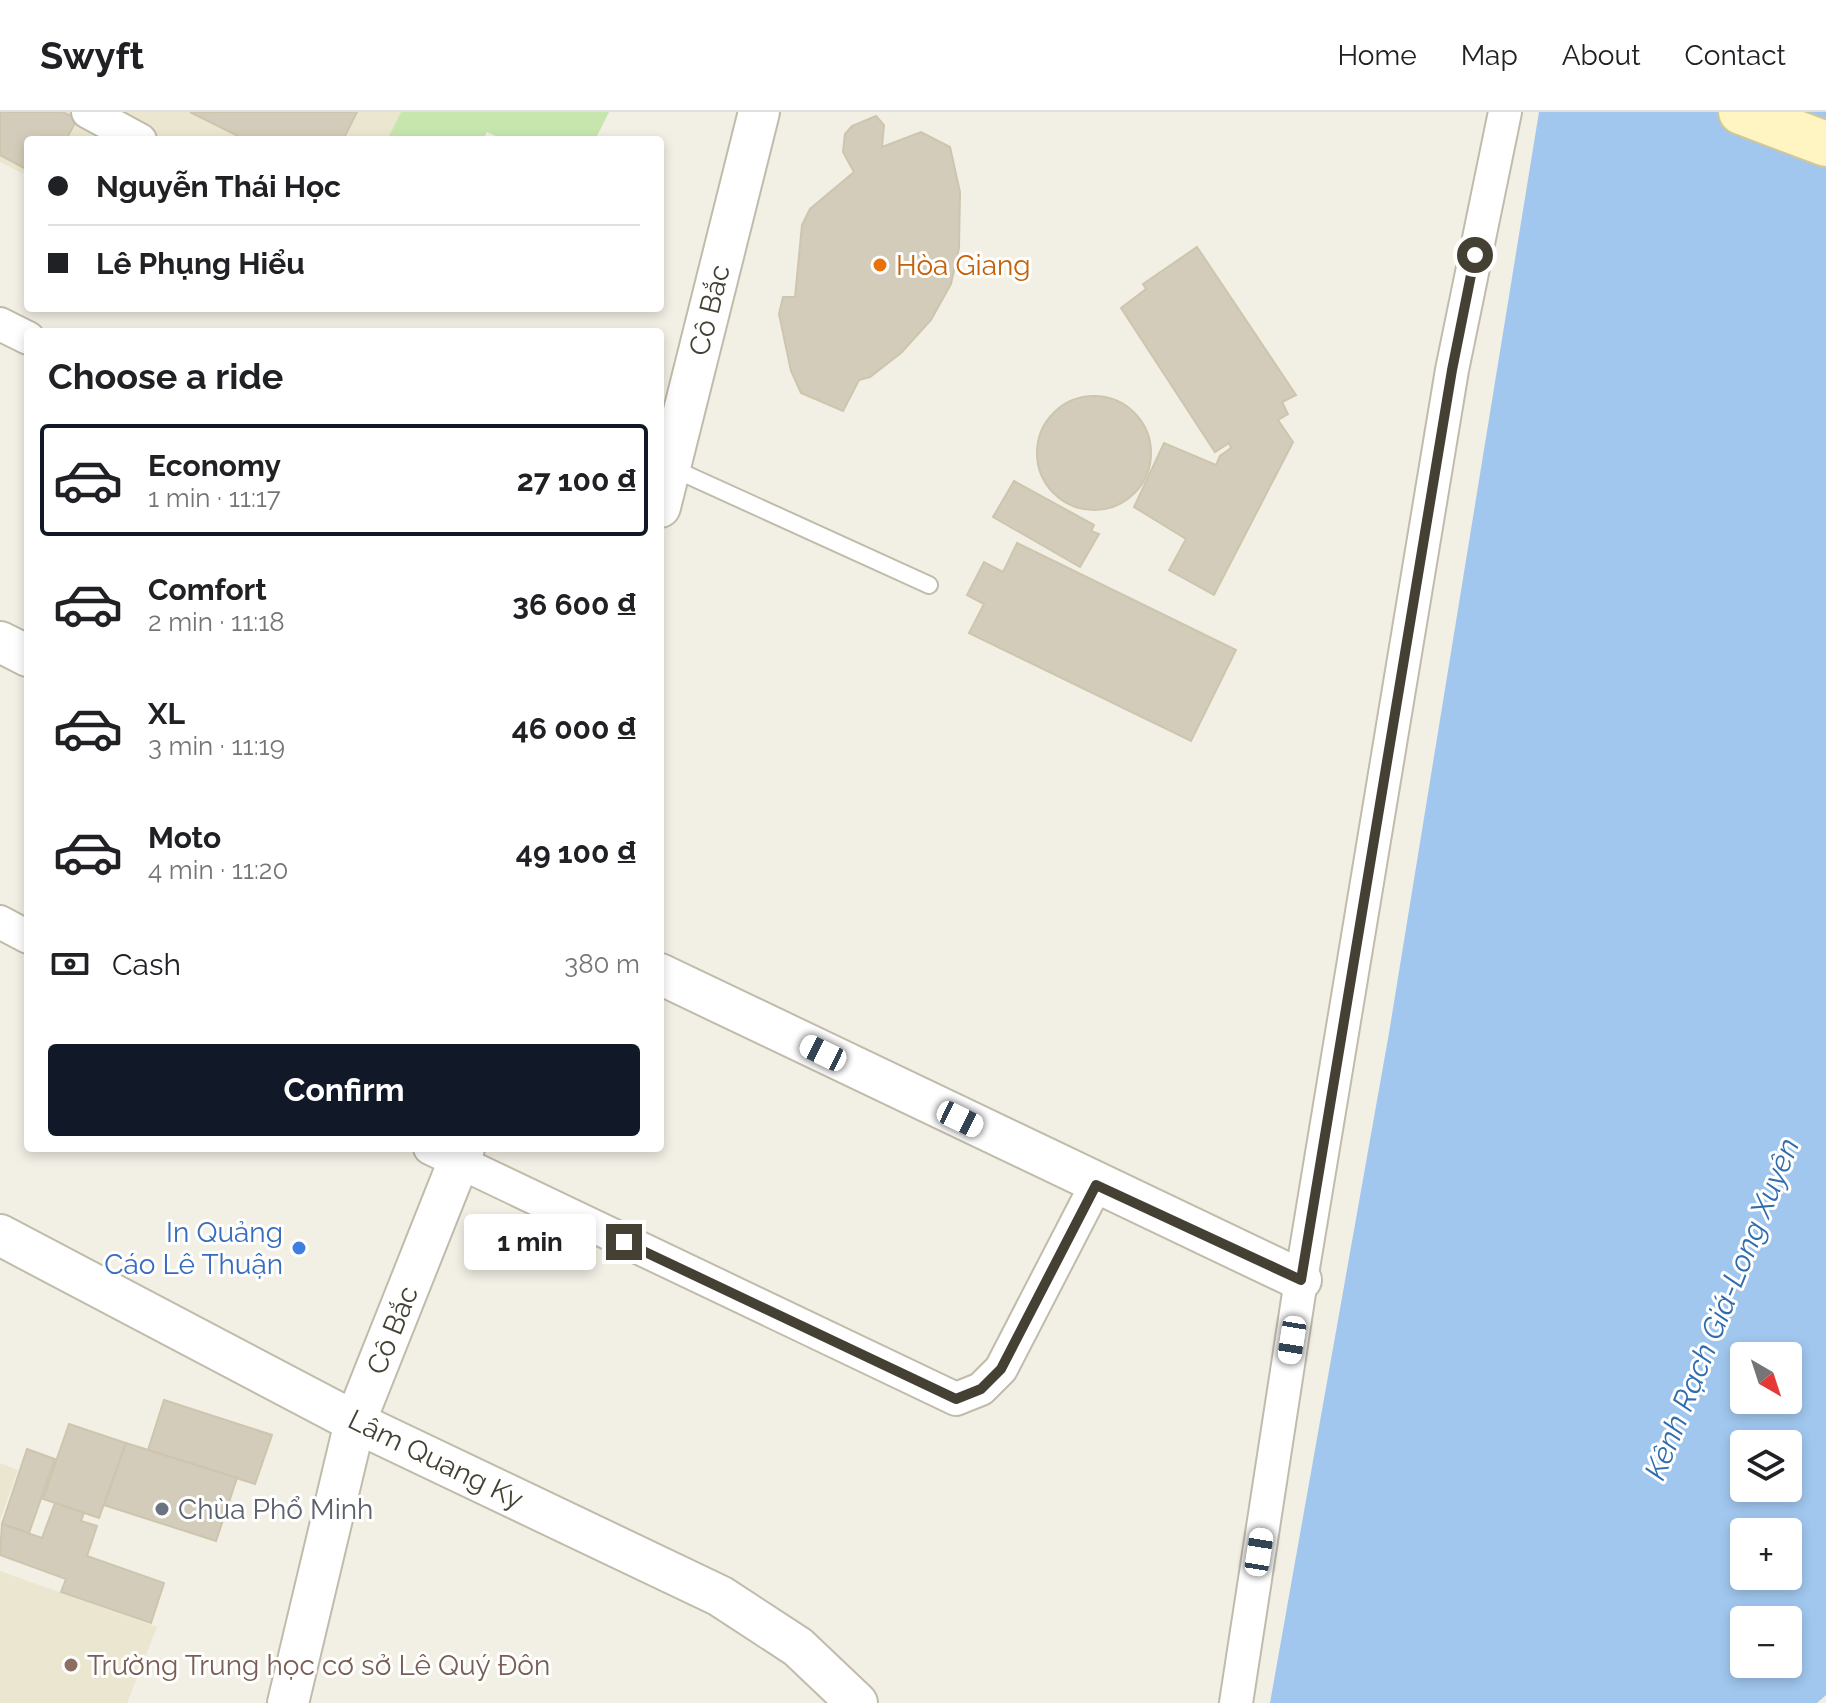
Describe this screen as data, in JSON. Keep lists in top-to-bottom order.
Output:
{
  "streets": {
    "street": ["Cô Bắc", "Lâm Quang Ky"]
  },
  "crossings": [
    ["Cô Bắc", "Lâm Quang Ky"]
  ],
  "water": ["Kênh Rạch Giá-Long Xuyên"],
  "places": [
    "Hòa Giang",
    "In Quảng Cáo Lê Thuận",
    "Chùa Phổ Minh",
    "Trường Trung học cơ sở Lê Quý Đôn"
  ],
  "north": "bottom right",
  "page": {
    "header": "Swyft",
    "nav": [
      "Home",
      "Map",
      "About",
      "Contact"
    ],
    "banner": ["Nguyễn Thái Học", "Lê Phụng Hiểu"],
    "heading": "Choose a ride",
    "list": [
      {
        "name": "Economy",
        "note": "1 min · 11:17",
        "value": "27 100 ₫"
      },
      {
        "name": "Comfort",
        "note": "2 min · 11:18",
        "value": "36 600 ₫"
      },
      {
        "name": "XL",
        "note": "3 min · 11:19",
        "value": "46 000 ₫"
      },
      {
        "name": "Moto",
        "note": "4 min · 11:20",
        "value": "49 100 ₫"
      }
    ],
    "pay": ["Cash", "380 m"],
    "buttons": "Confirm",
    "bubble": "1 min",
    "map_buttons": ["+", "−"]
  }
}
